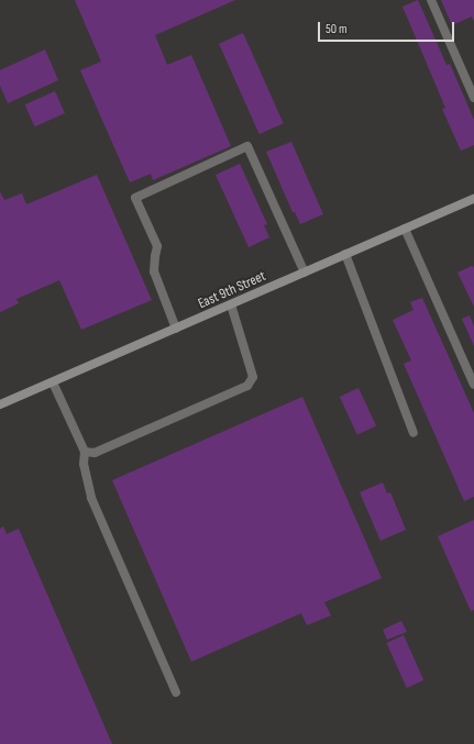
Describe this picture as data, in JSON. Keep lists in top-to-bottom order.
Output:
{
  "streets": {
    "street": ["East 9th Street"]
  },
  "scale_bar": "50 m"
}
